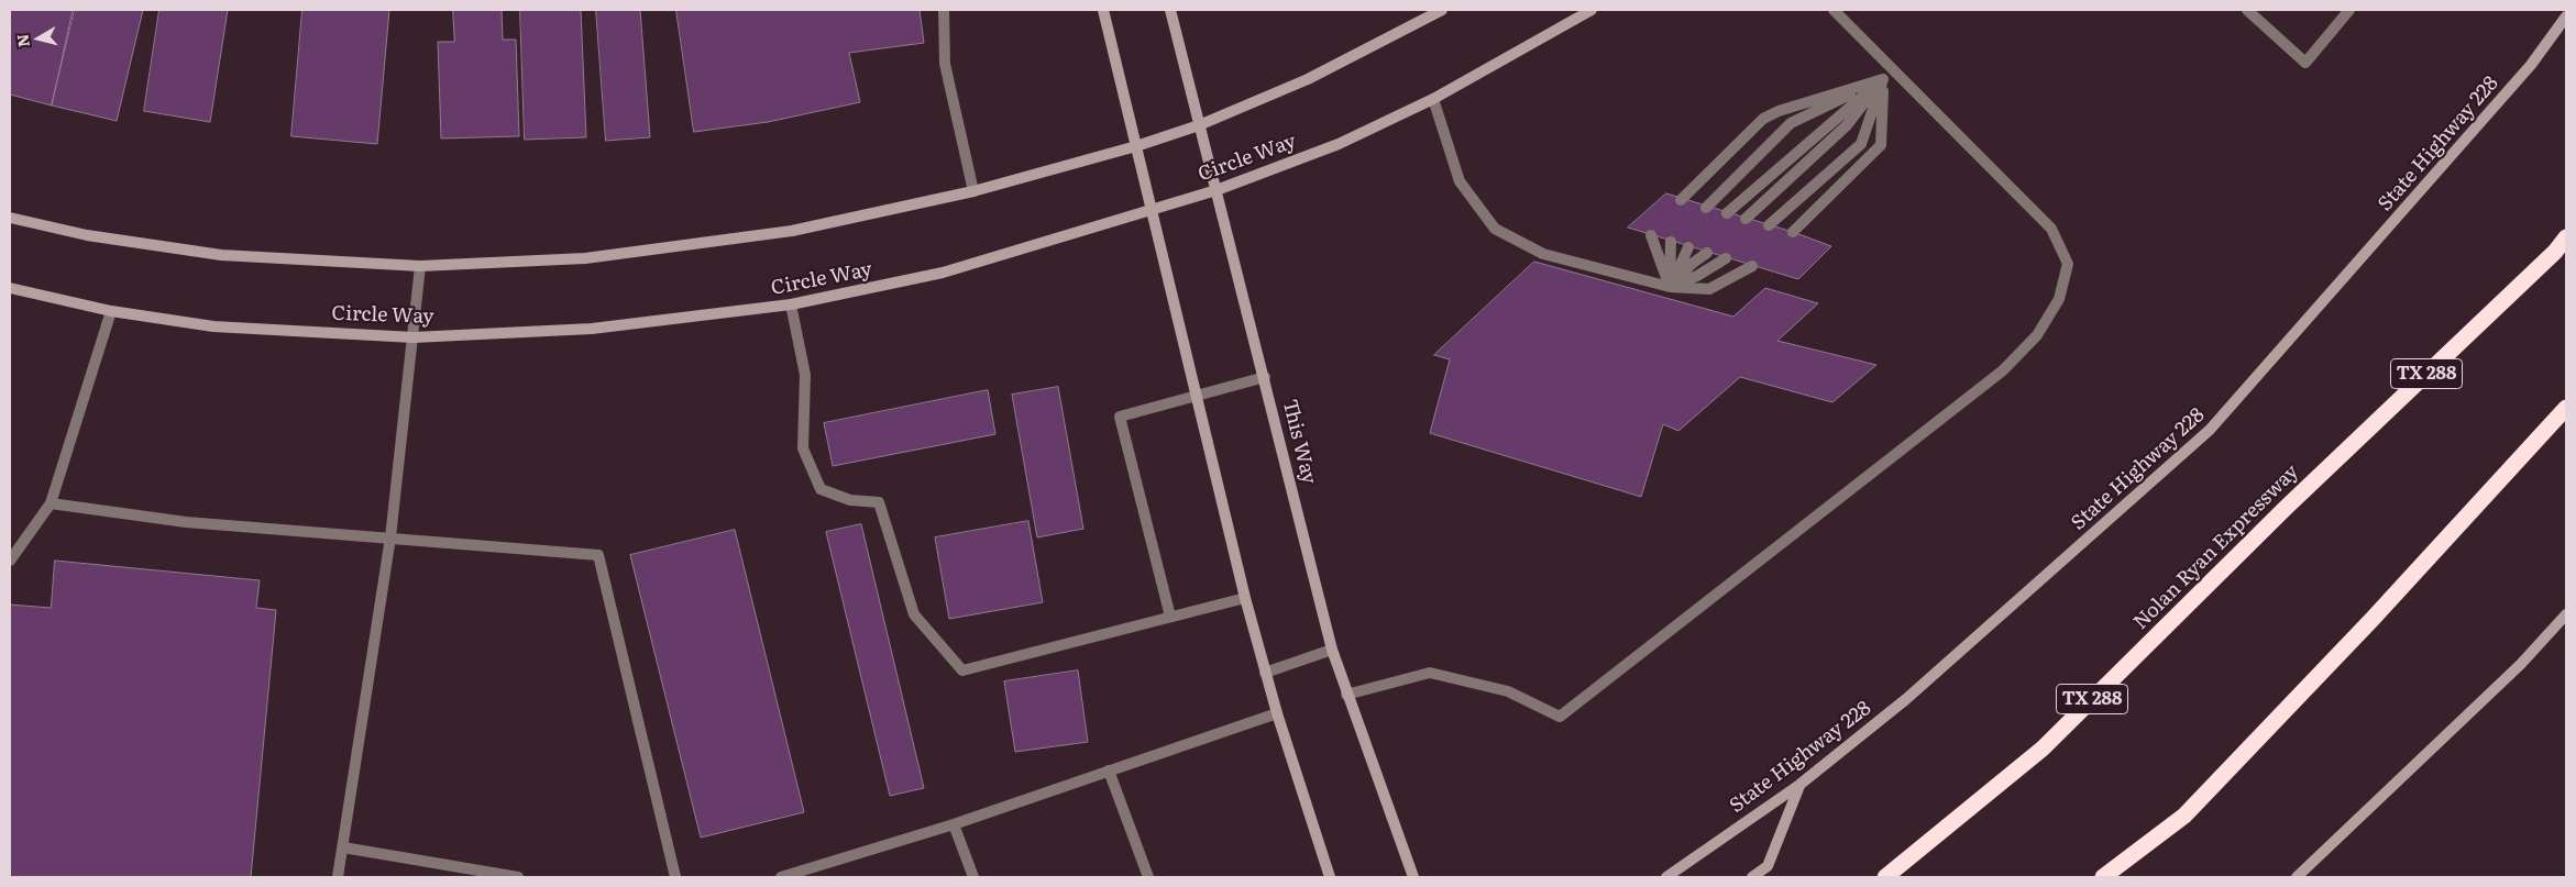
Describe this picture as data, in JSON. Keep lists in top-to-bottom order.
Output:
{
  "streets": {
    "highway": ["TX 288", "Nolan Ryan Expressway"],
    "street": ["State Highway 228", "Circle Way", "This Way"]
  },
  "crossings": [
    ["Circle Way", "This Way"]
  ],
  "north": "left"
}
